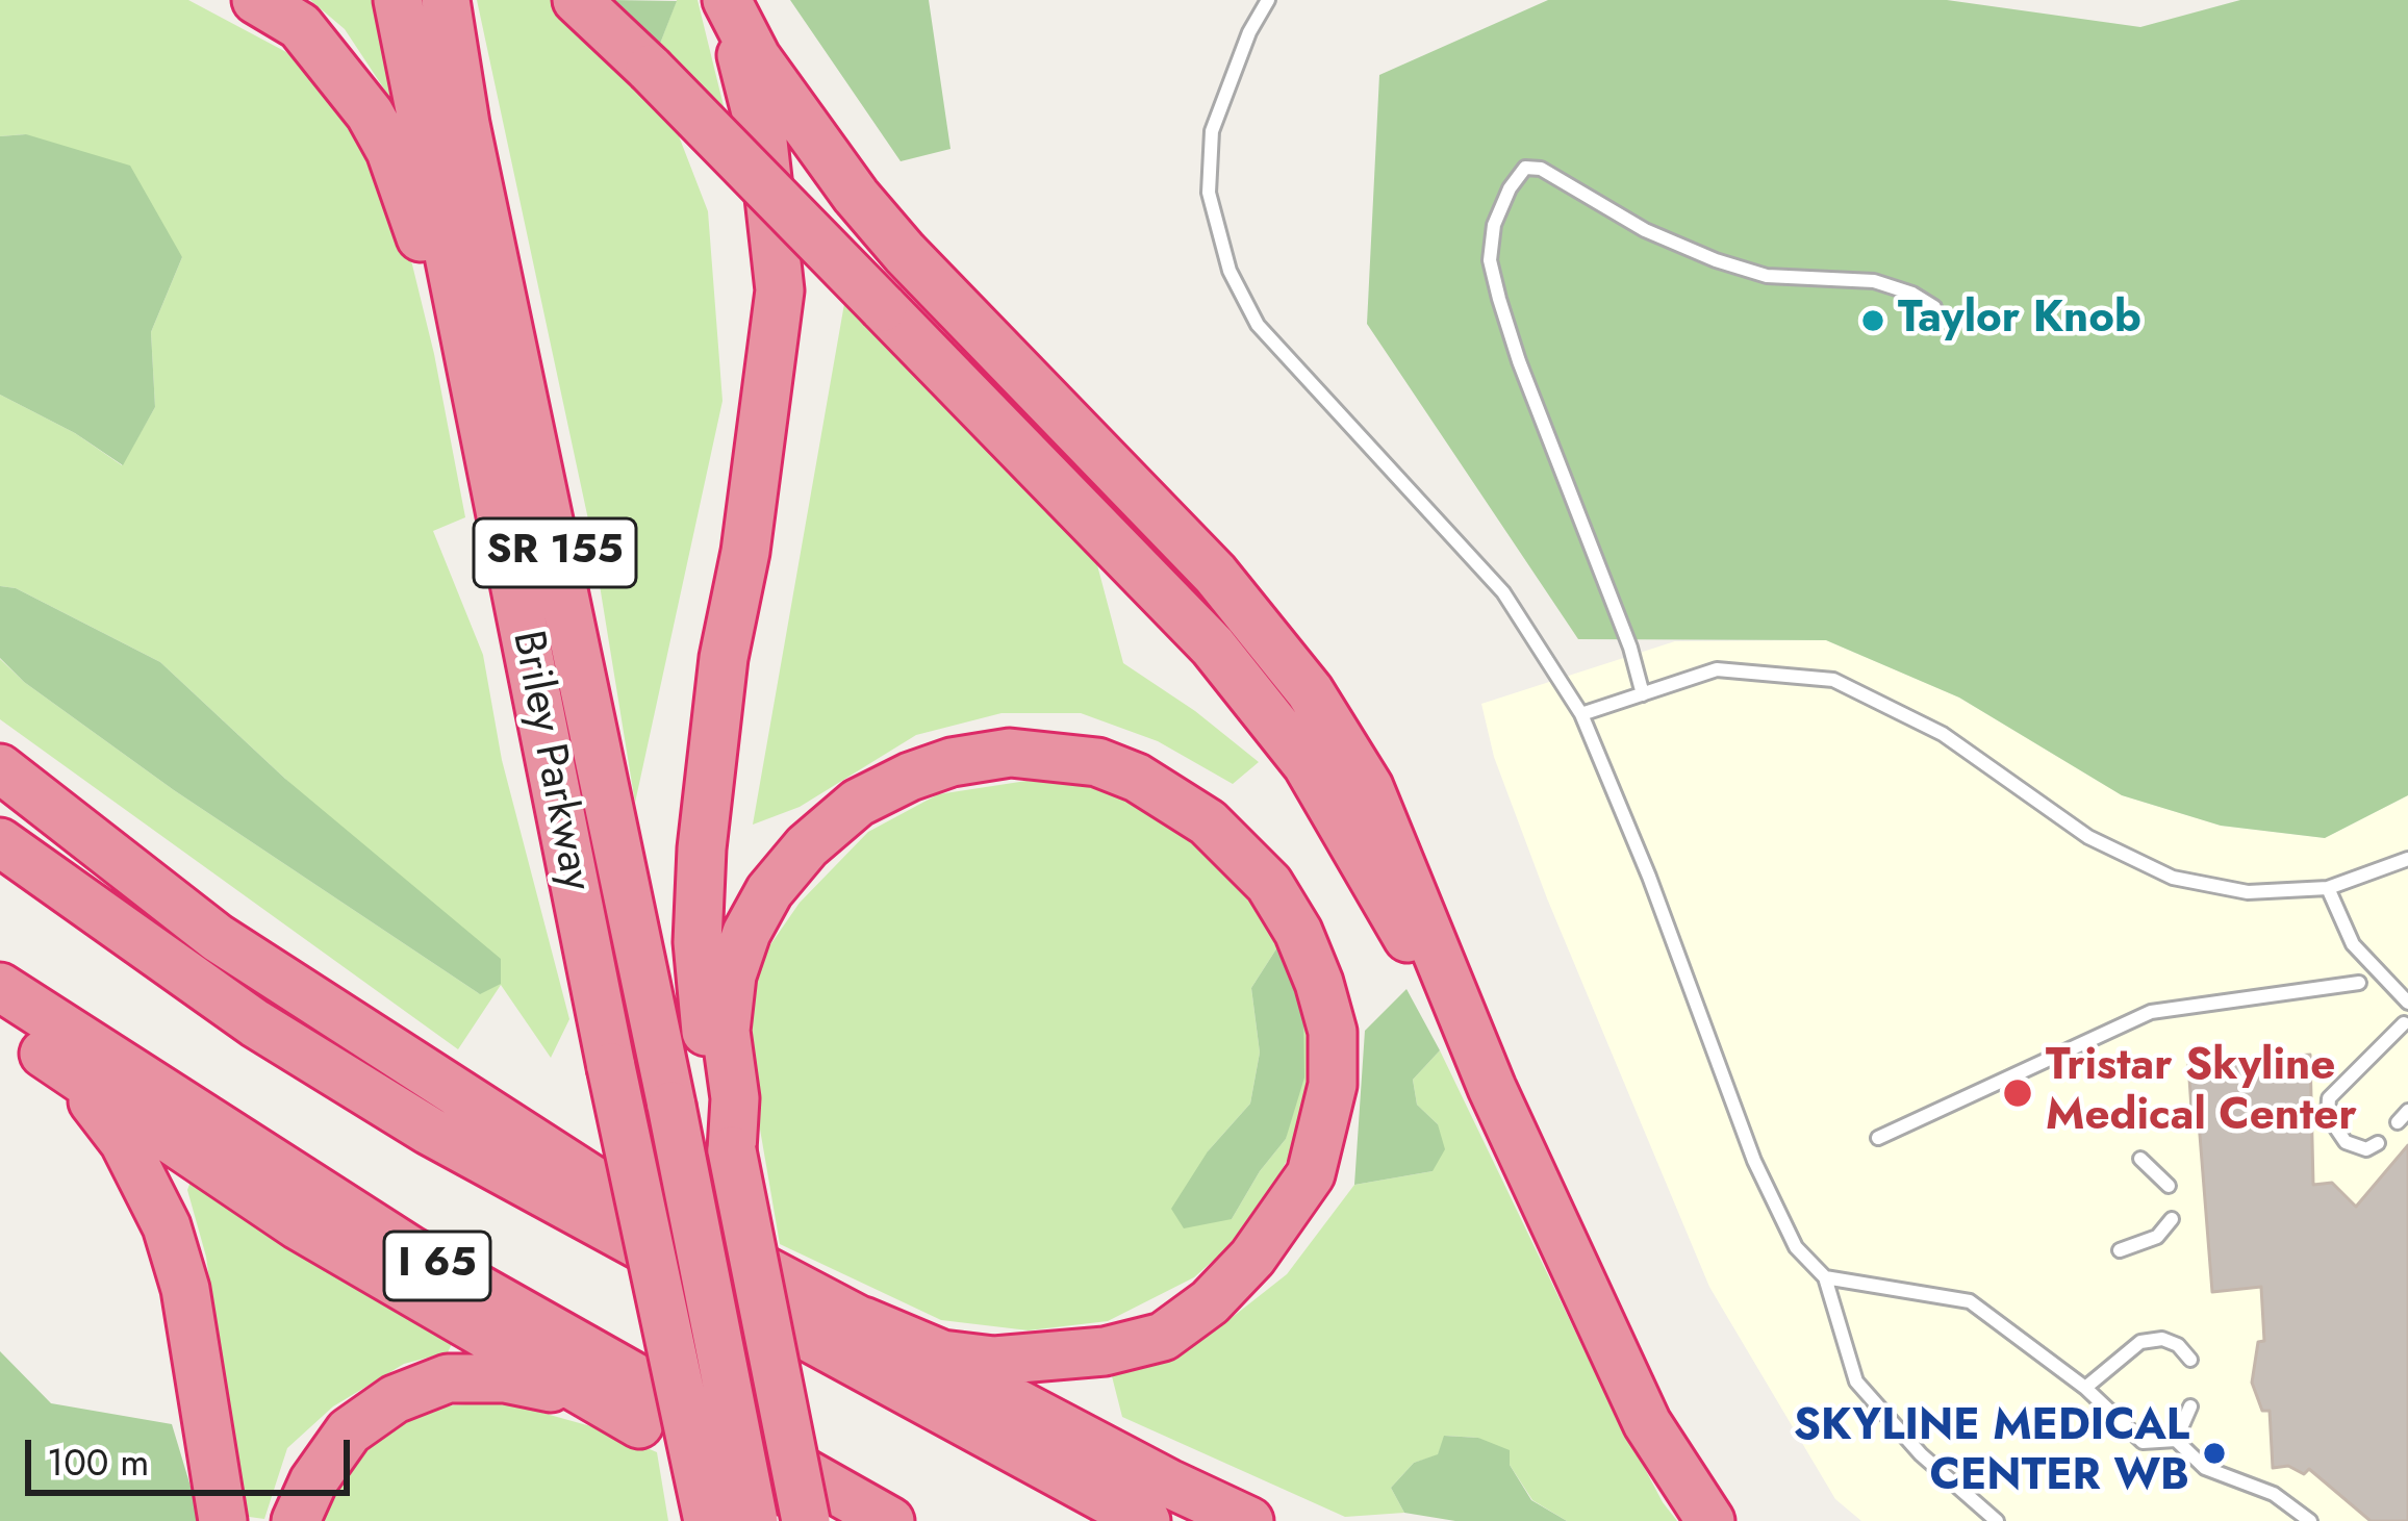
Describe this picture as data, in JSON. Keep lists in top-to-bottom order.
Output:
{
  "streets": {
    "highway": ["SR 155", "Briley Parkway", "I 65"]
  },
  "places": ["Taylor Knob", "Tristar Skyline Medical Center", "SKYLINE MEDICAL CENTER WB"],
  "scale_bar": "100 m"
}
